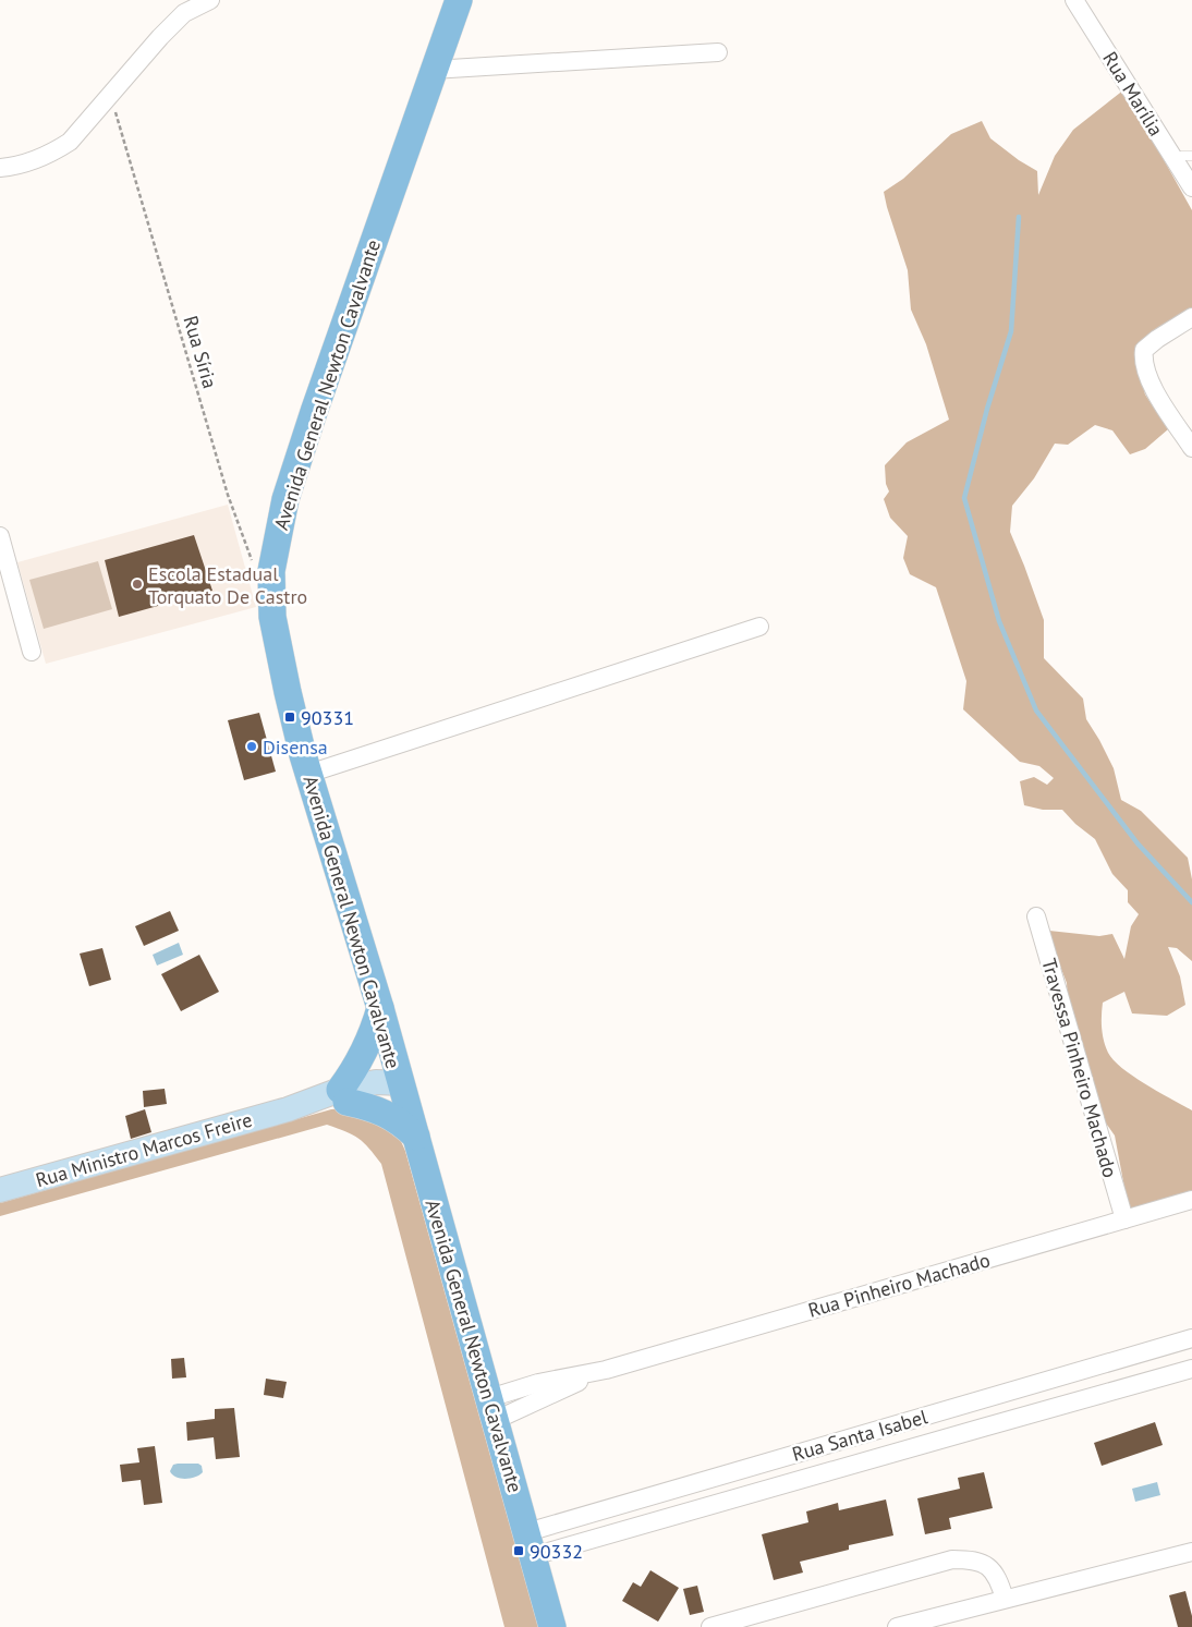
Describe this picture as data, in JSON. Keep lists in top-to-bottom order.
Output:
{
  "streets": {
    "main road": ["Avenida General Newton Cavalvante", "Rua Ministro Marcos Freire"],
    "street": [
      "Rua Marília",
      "Travessa Pinheiro Machado",
      "Rua Pinheiro Machado",
      "Rua Santa Isabel"
    ],
    "path": ["Rua Síria"]
  },
  "crossings": [
    ["Avenida General Newton Cavalvante", "Rua Ministro Marcos Freire"],
    ["Avenida General Newton Cavalvante", "Rua Pinheiro Machado"],
    ["Avenida General Newton Cavalvante", "Rua Santa Isabel"],
    ["Travessa Pinheiro Machado", "Rua Pinheiro Machado"]
  ],
  "places": {
    "other": ["Escola Estadual Torquato De Castro", "Disensa"],
    "transit": ["90331", "90332"]
  }
}
